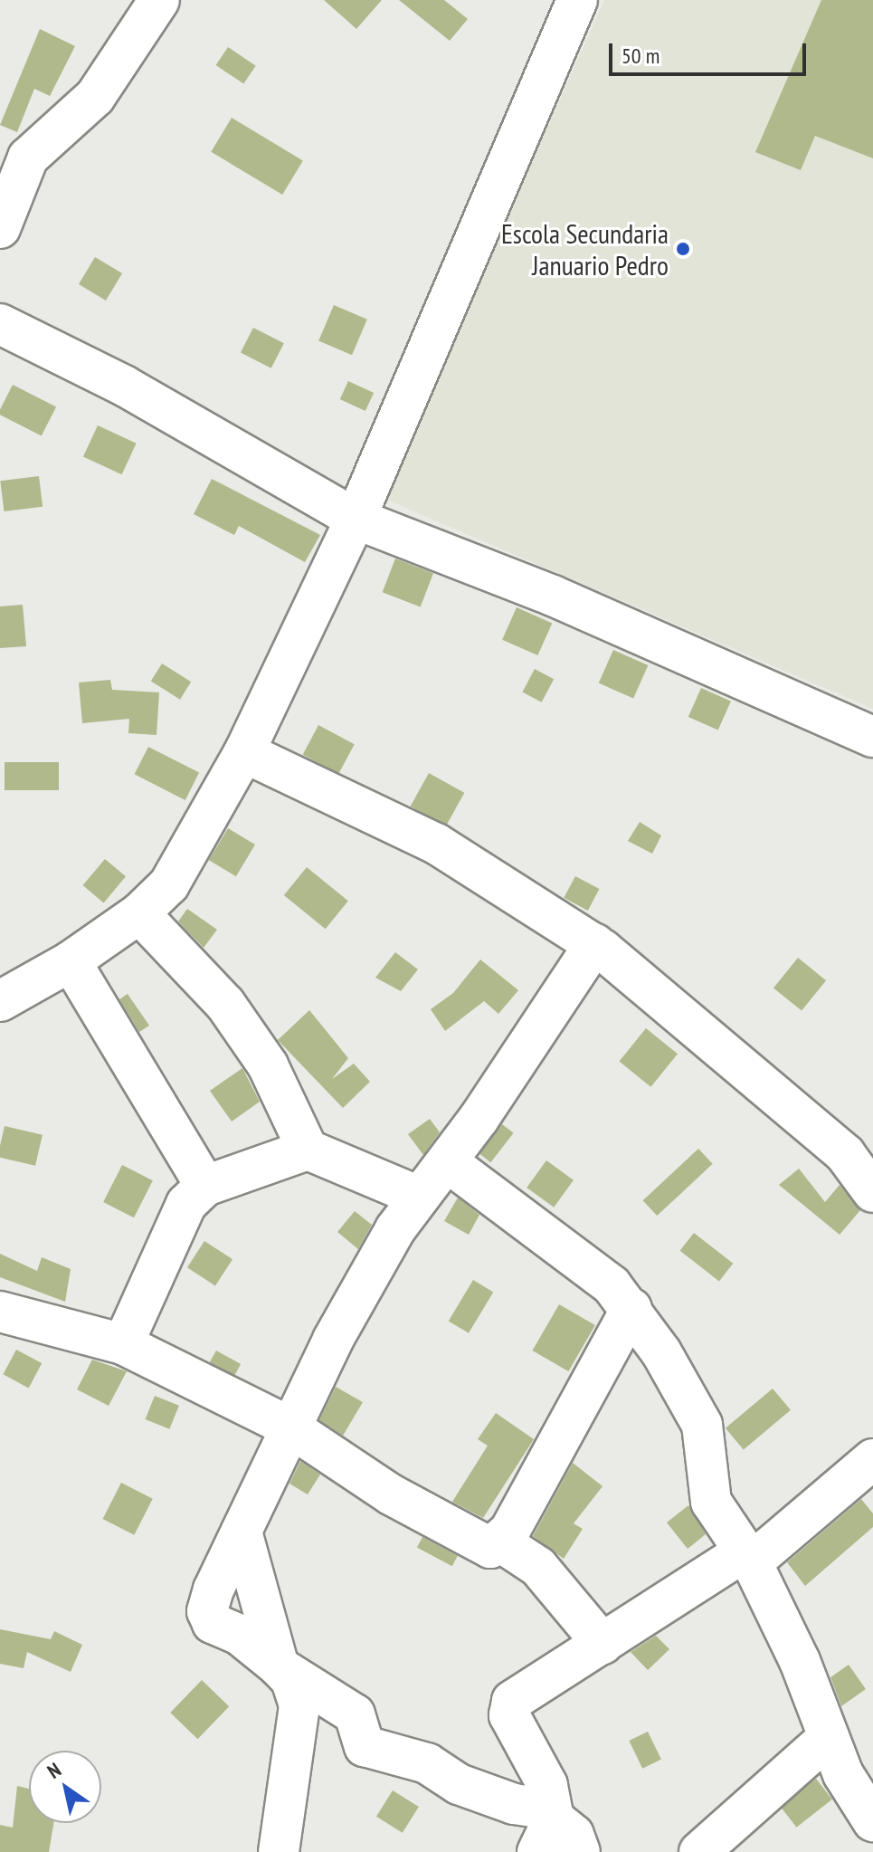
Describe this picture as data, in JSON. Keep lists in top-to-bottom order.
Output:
{
  "places": ["Escola Secundaria Januario Pedro"],
  "scale_bar": "50 m",
  "north": "top left"
}
